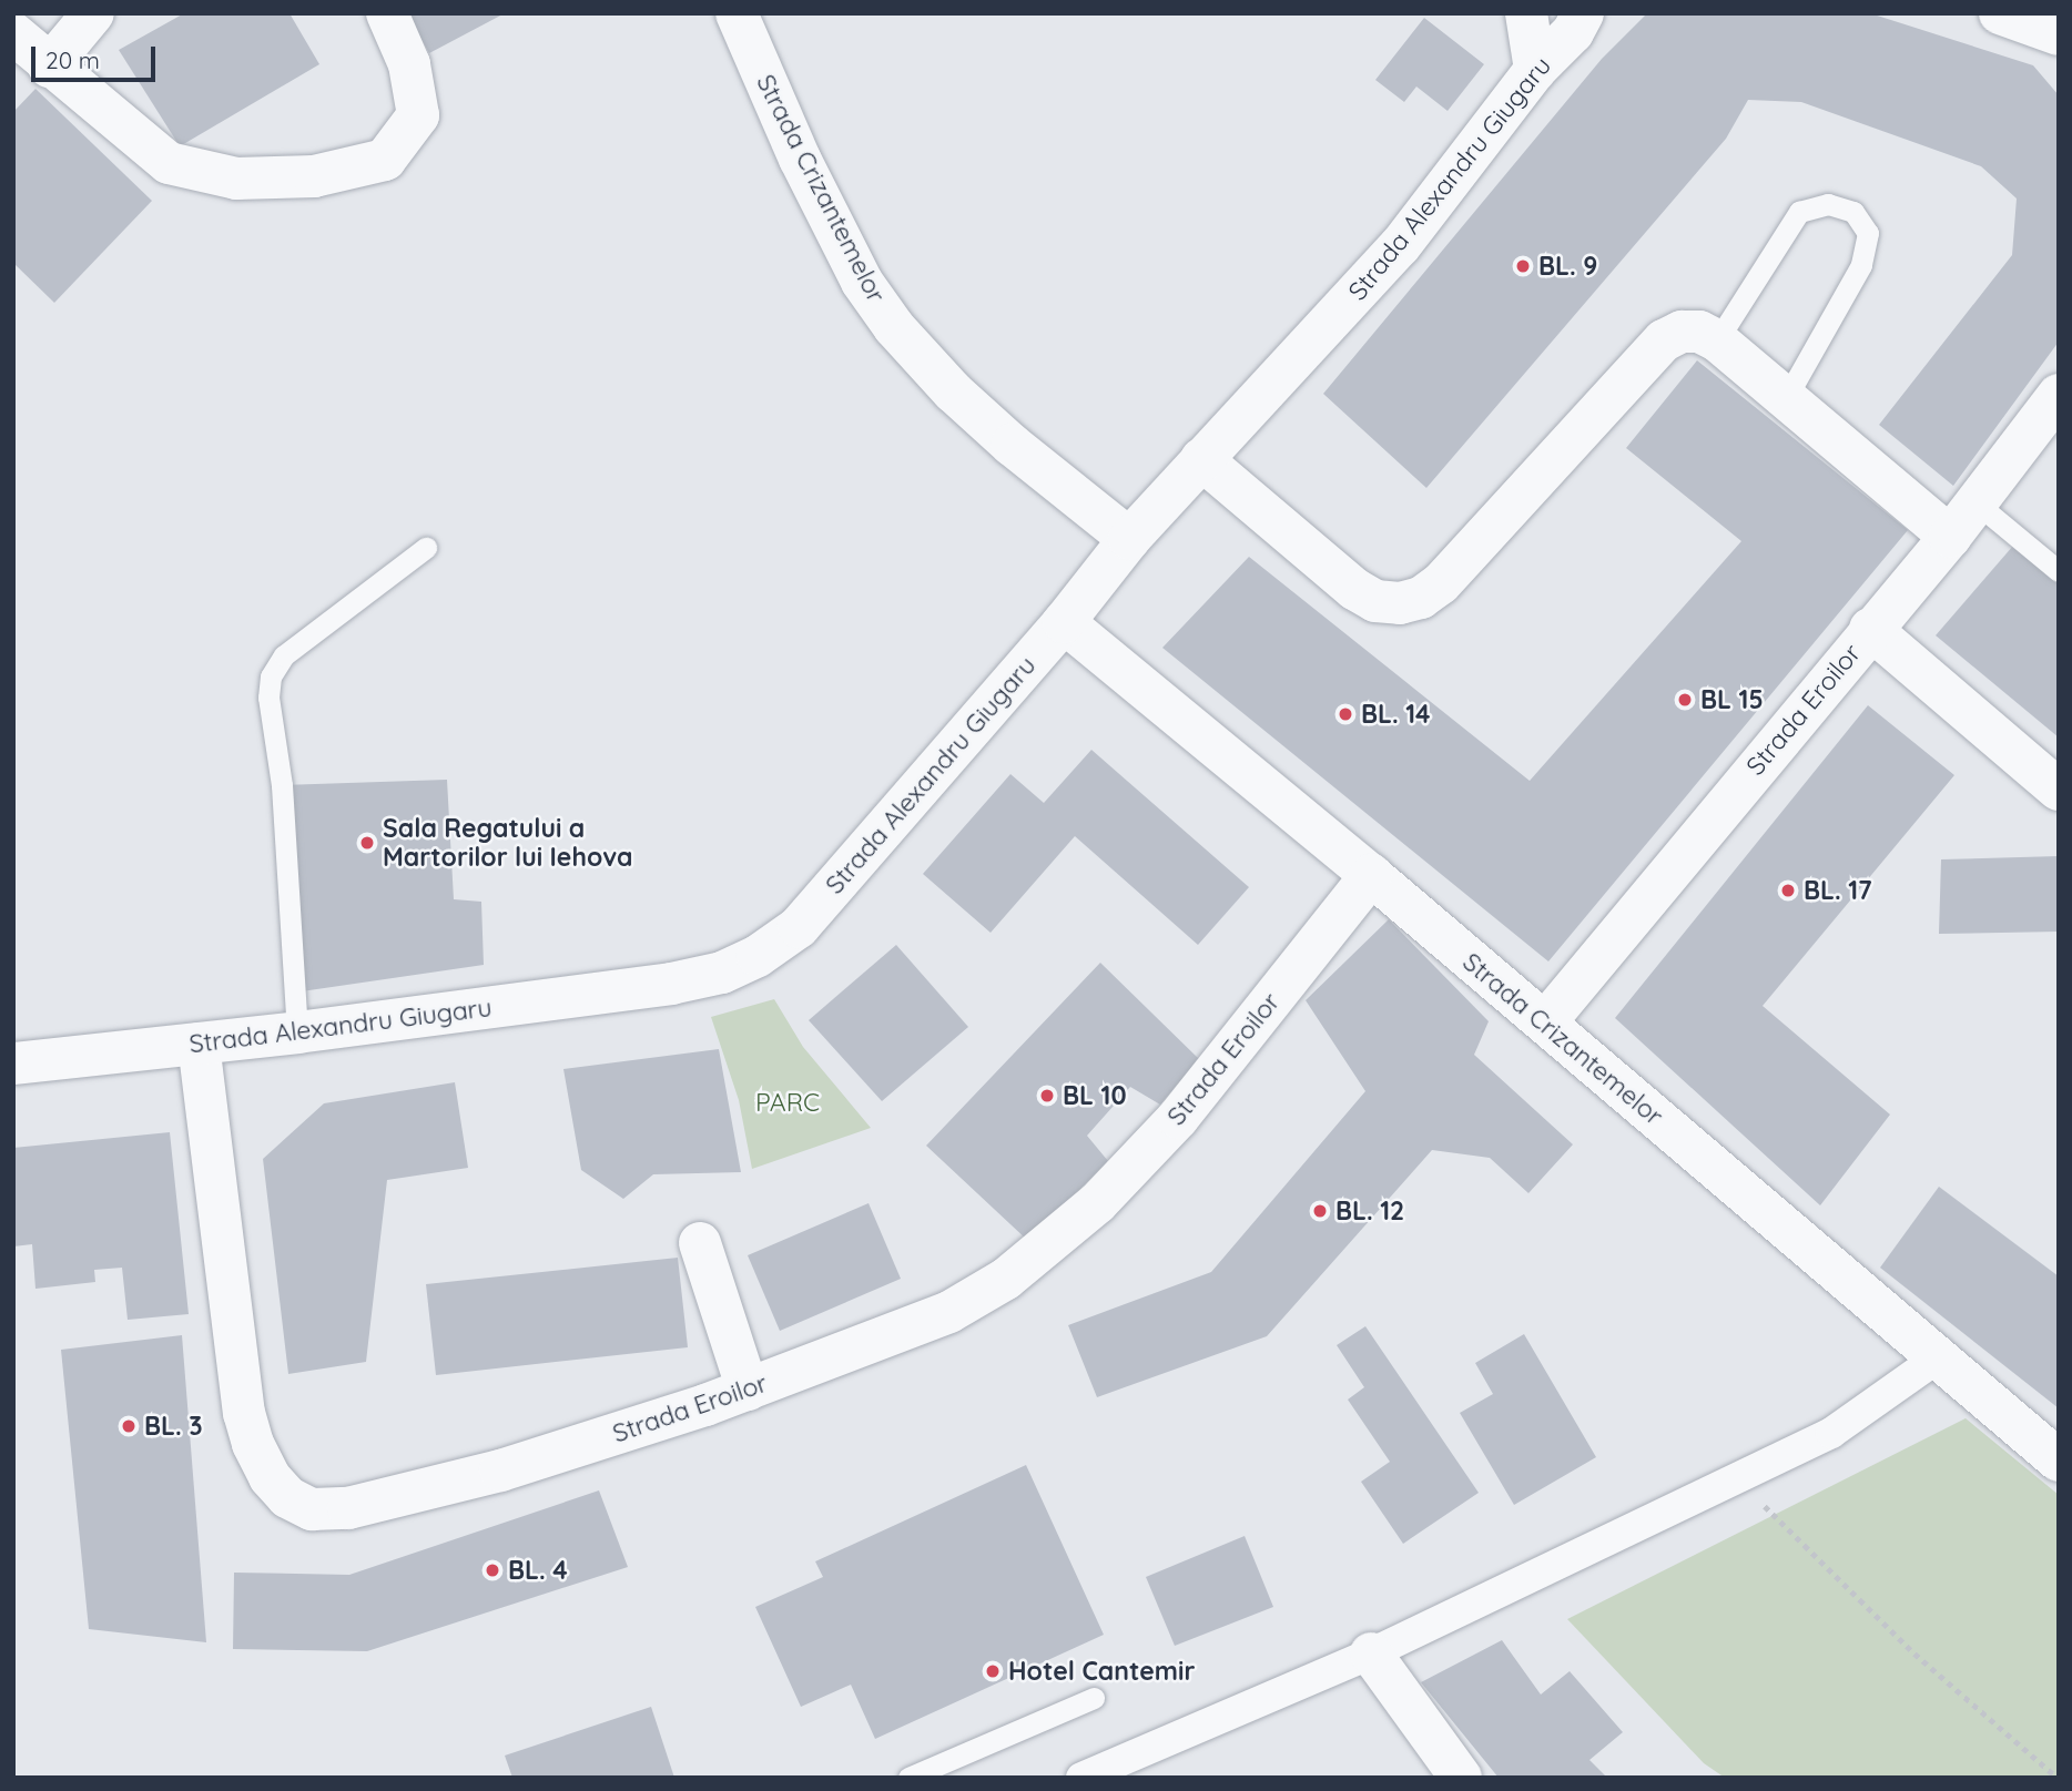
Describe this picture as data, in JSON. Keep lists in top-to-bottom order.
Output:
{
  "streets": {
    "street": ["Strada Alexandru Giugaru", "Strada Crizantemelor", "Strada Eroilor"]
  },
  "crossings": [
    ["Strada Alexandru Giugaru", "Strada Crizantemelor"],
    ["Strada Alexandru Giugaru", "Strada Eroilor"],
    ["Strada Crizantemelor", "Strada Eroilor"]
  ],
  "parks": ["PARC"],
  "places": [
    "BL. 9",
    "BL 15",
    "BL. 14",
    "Sala Regatului a Martorilor lui Iehova",
    "BL. 17",
    "BL 10",
    "BL. 12",
    "BL. 3",
    "BL. 4",
    "Hotel Cantemir"
  ],
  "scale_bar": "20 m"
}
